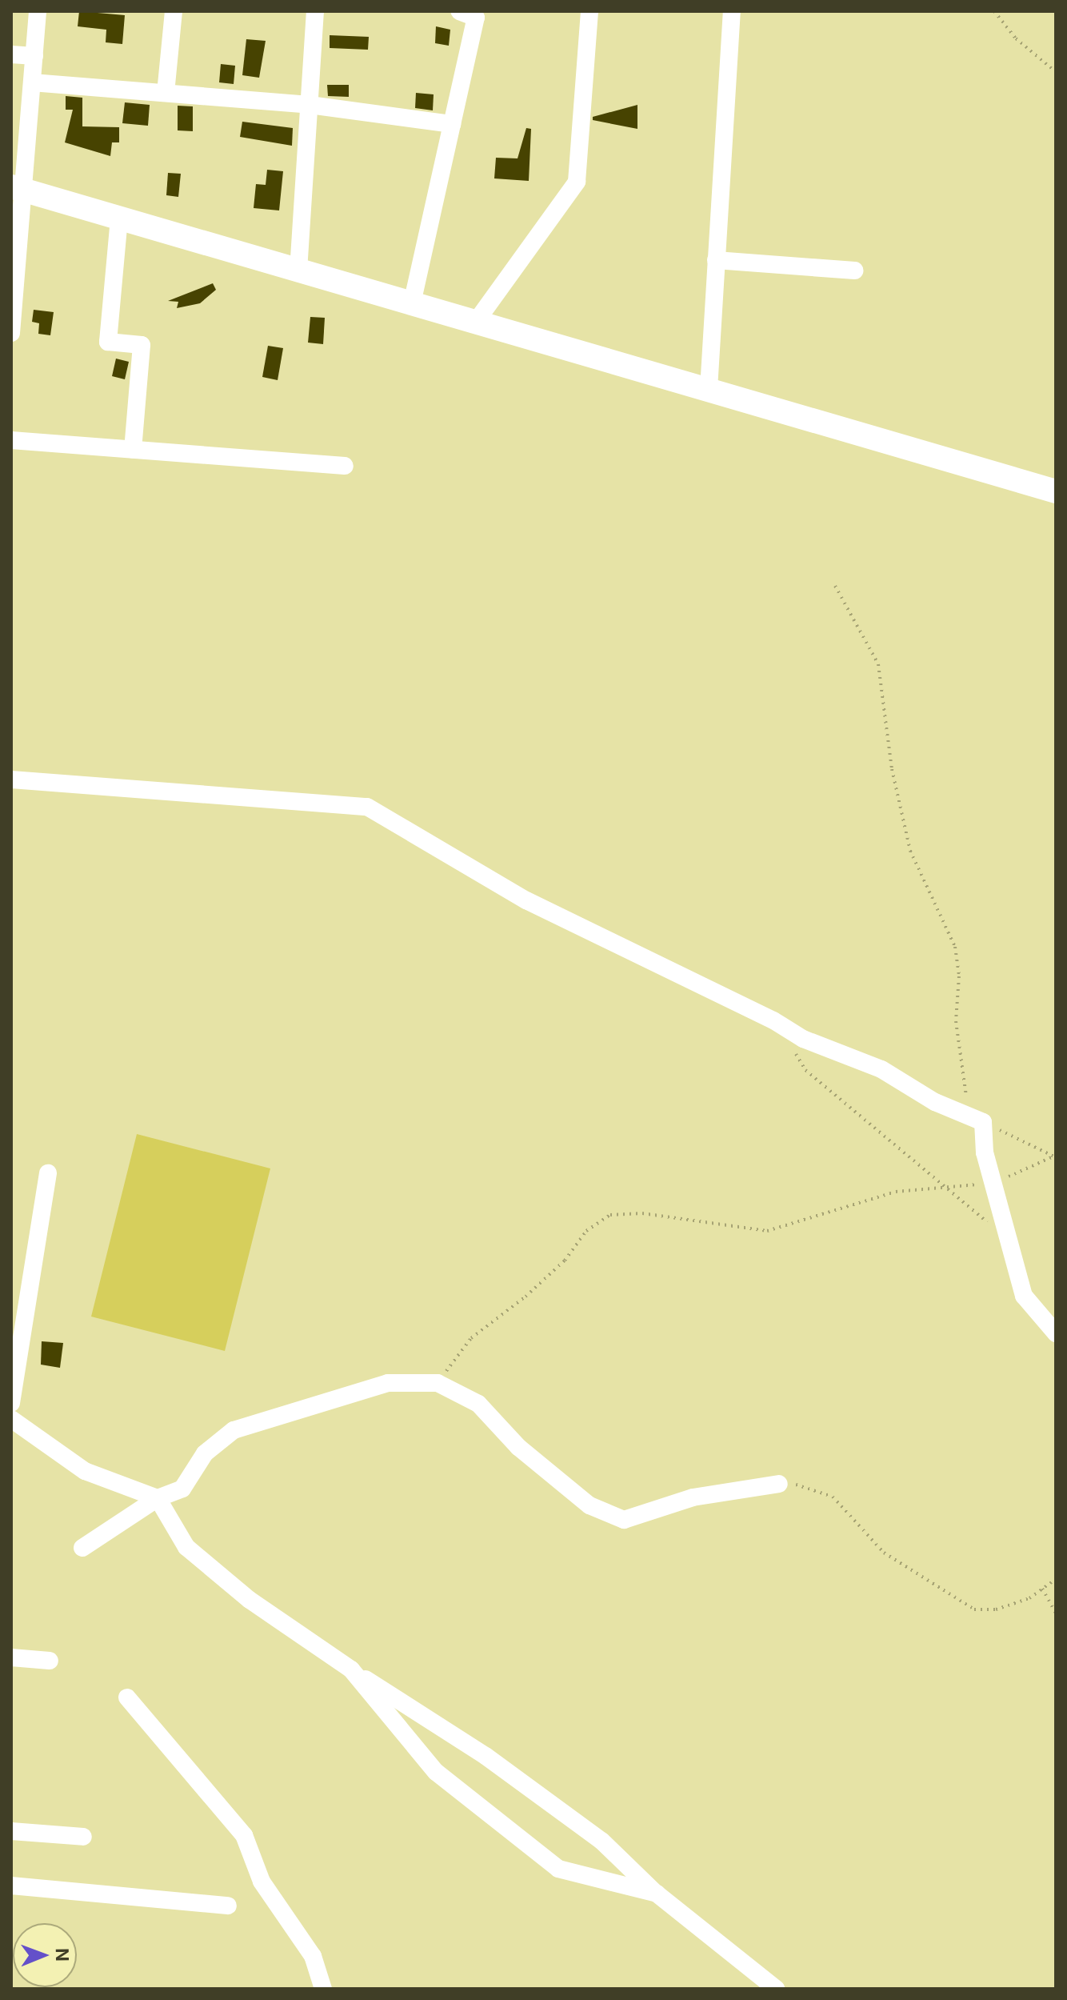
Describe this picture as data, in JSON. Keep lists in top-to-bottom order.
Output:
{
  "north": "right"
}
